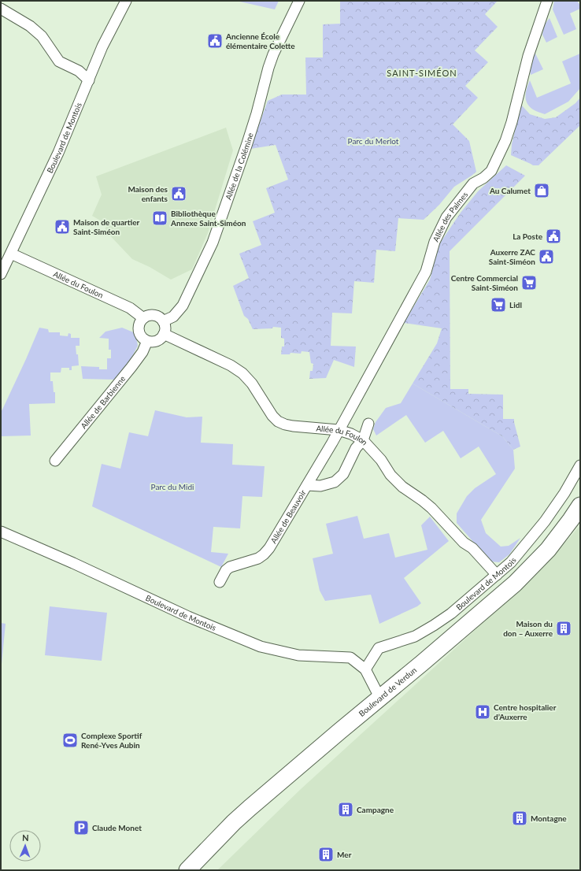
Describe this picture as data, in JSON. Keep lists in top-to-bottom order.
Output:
{
  "streets": {
    "main road": ["Boulevard de Verdun"],
    "street": [
      "Boulevard de Montois",
      "Allée de la Colémine",
      "Allée des Palmes",
      "Allée du Foulon",
      "Allée de Barbienne",
      "Allée de Beauvoir"
    ]
  },
  "crossings": [
    ["Boulevard de Montois", "Allée du Foulon"],
    ["Boulevard de Montois", "Boulevard de Verdun"],
    ["Allée de la Colémine", "Allée du Foulon"],
    ["Allée de la Colémine", "Allée de Barbienne"],
    ["Allée des Palmes", "Allée du Foulon"],
    ["Allée des Palmes", "Allée de Beauvoir"],
    ["Allée du Foulon", "Allée de Barbienne"],
    ["Allée du Foulon", "Allée de Beauvoir"]
  ],
  "districts": ["SAINT-SIMÉON"],
  "parks": ["Parc du Merlot", "Parc du Midi"],
  "places": {
    "public building": [
      "Ancienne École élémentaire Colette",
      "Maison des enfants",
      "Maison de quartier Saint-Siméon",
      "La Poste",
      "Auxerre ZAC Saint-Siméon"
    ],
    "shop": ["Au Calumet"],
    "library": ["Bibliothèque Annexe Saint-Siméon"],
    "supermarket": ["Centre Commercial Saint-Siméon", "Lidl"],
    "building": [
      "Maison du don – Auxerre",
      "Campagne",
      "Montagne",
      "Mer"
    ],
    "hospital": ["Centre hospitalier d’Auxerre"],
    "sports": ["Complexe Sportif René-Yves Aubin"],
    "parking": ["Claude Monet"]
  },
  "north": "top"
}
